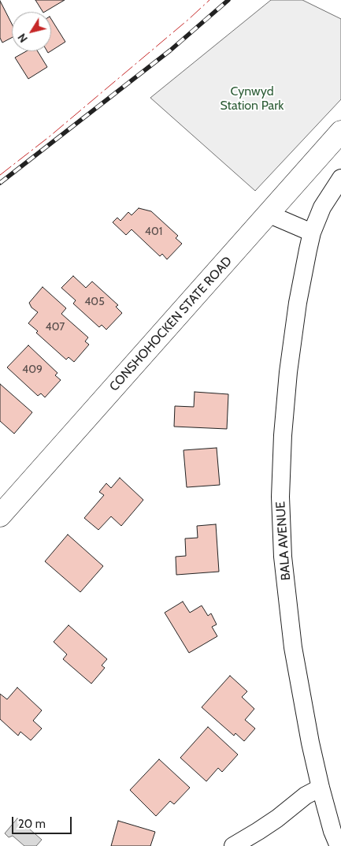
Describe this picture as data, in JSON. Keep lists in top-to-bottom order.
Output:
{
  "streets": {
    "main road": ["CONSHOHOCKEN STATE ROAD"],
    "street": ["BALA AVENUE"]
  },
  "parks": ["Cynwyd Station Park"],
  "house_numbers": [
    "401",
    "405",
    "407",
    "409"
  ],
  "scale_bar": "20 m",
  "north": "bottom left"
}
